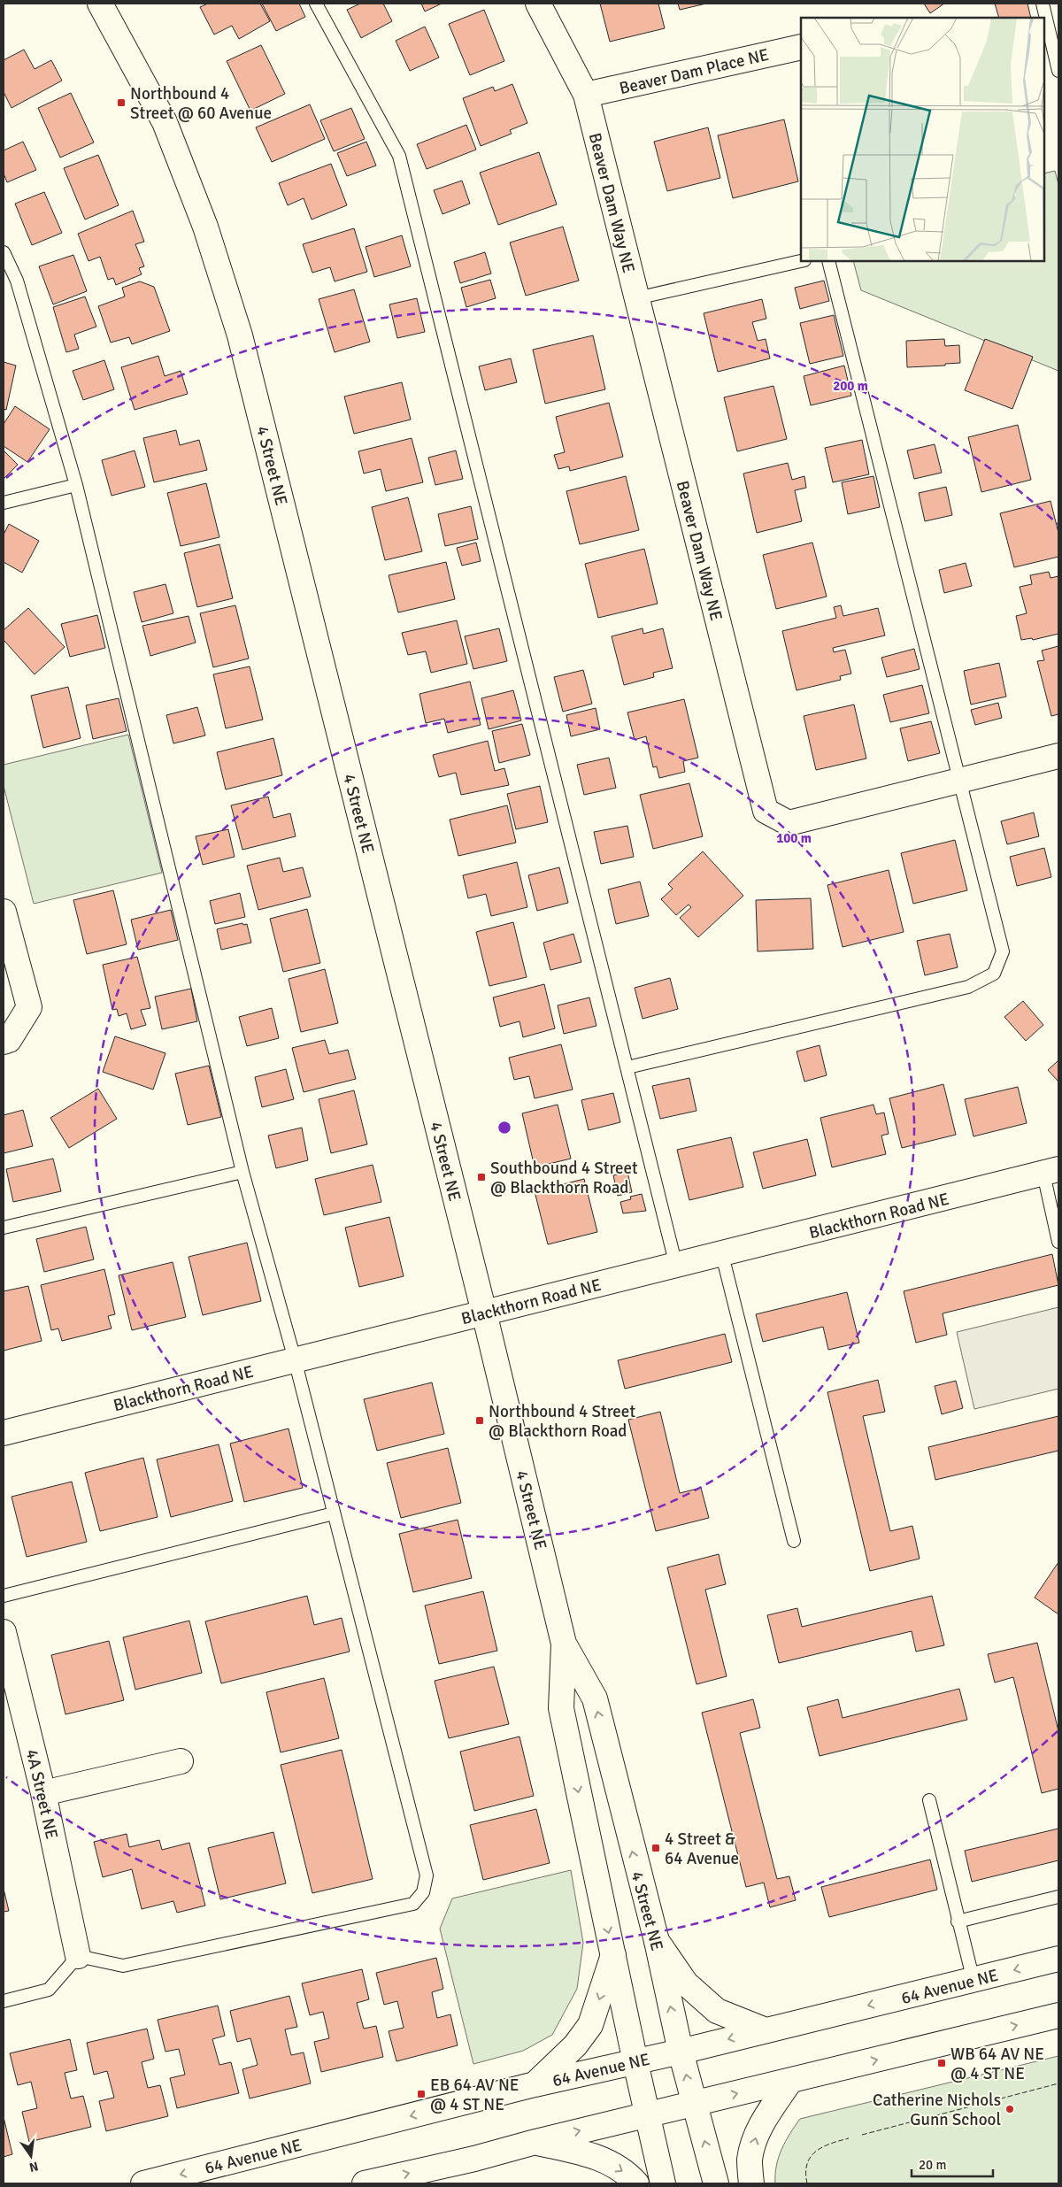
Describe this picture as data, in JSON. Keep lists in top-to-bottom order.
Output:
{
  "streets": {
    "street": [
      "Beaver Dam Place NE",
      "Beaver Dam Way NE",
      "4 Street NE",
      "Blackthorn Road NE",
      "4A Street NE",
      "64 Avenue NE"
    ]
  },
  "crossings": [
    ["Beaver Dam Place NE", "Beaver Dam Way NE"],
    ["4 Street NE", "Blackthorn Road NE"],
    ["4 Street NE", "64 Avenue NE"]
  ],
  "places": {
    "transit": [
      "Northbound 4 Street @ 60 Avenue",
      "Southbound 4 Street @ Blackthorn Road",
      "Northbound 4 Street @ Blackthorn Road",
      "4 Street & 64 Avenue",
      "WB 64 AV NE @ 4 ST NE",
      "EB 64 AV NE @ 4 ST NE"
    ],
    "other": ["Catherine Nichols Gunn School"]
  },
  "scale_bar": "20 m",
  "north": "bottom",
  "rings": ["200 m", "100 m"]
}
